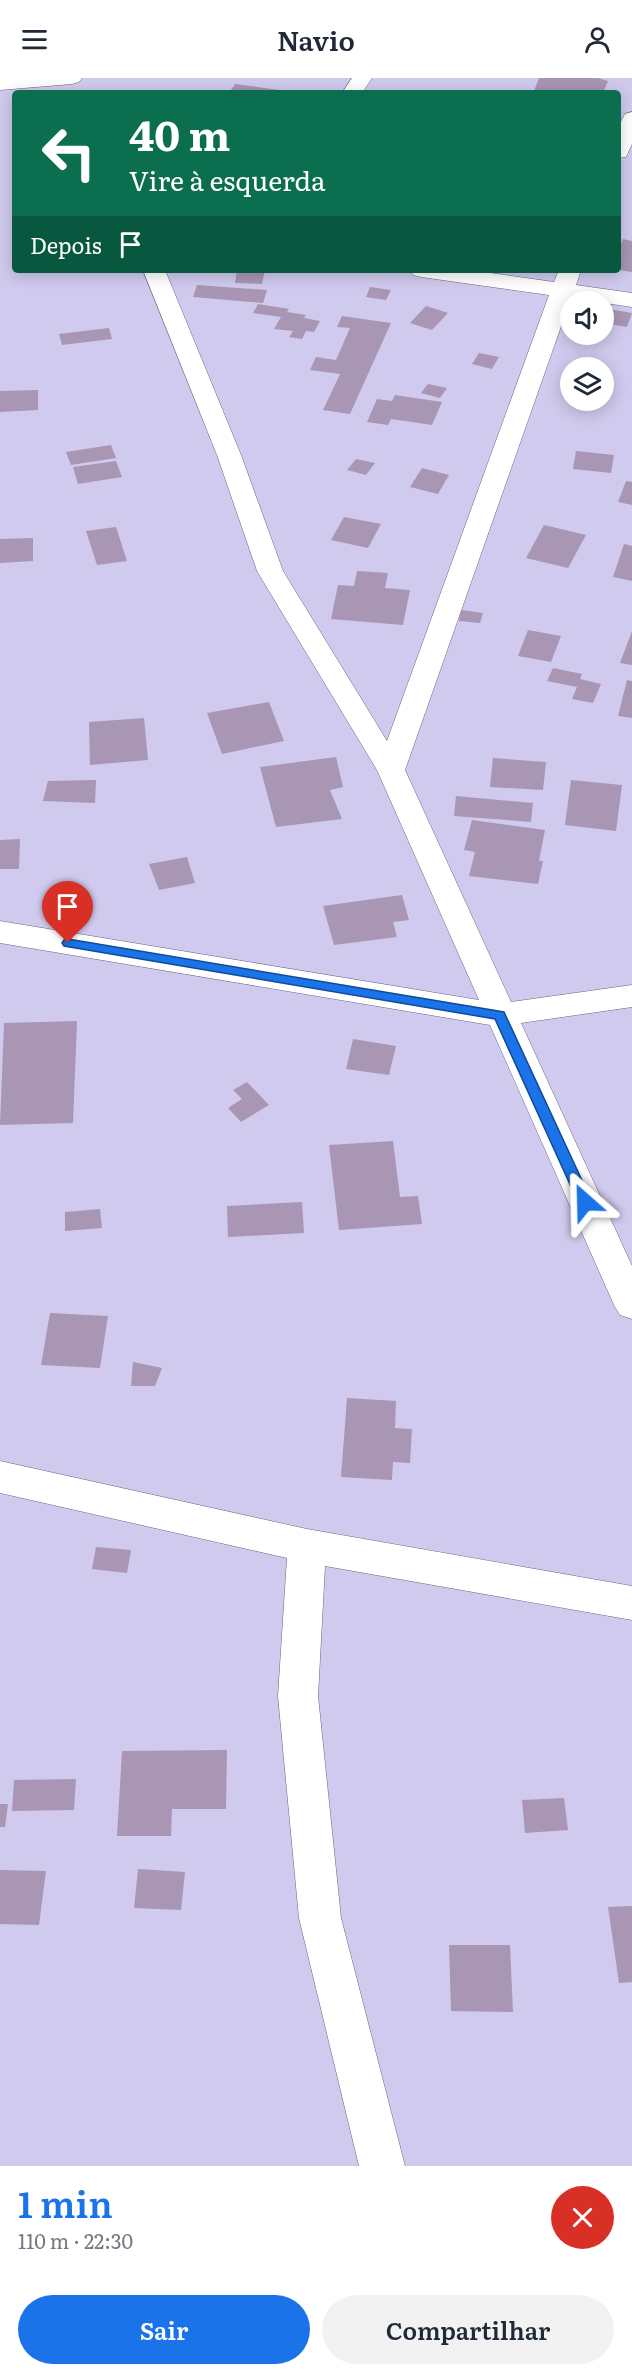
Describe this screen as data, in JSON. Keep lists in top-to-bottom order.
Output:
{
  "page": {
    "header": "Navio",
    "turn": ["40 m", "Vire à esquerda"],
    "then": "Depois",
    "heading": ["1 min", "110 m · 22:30"],
    "buttons": ["Sair", "Compartilhar"]
  }
}
